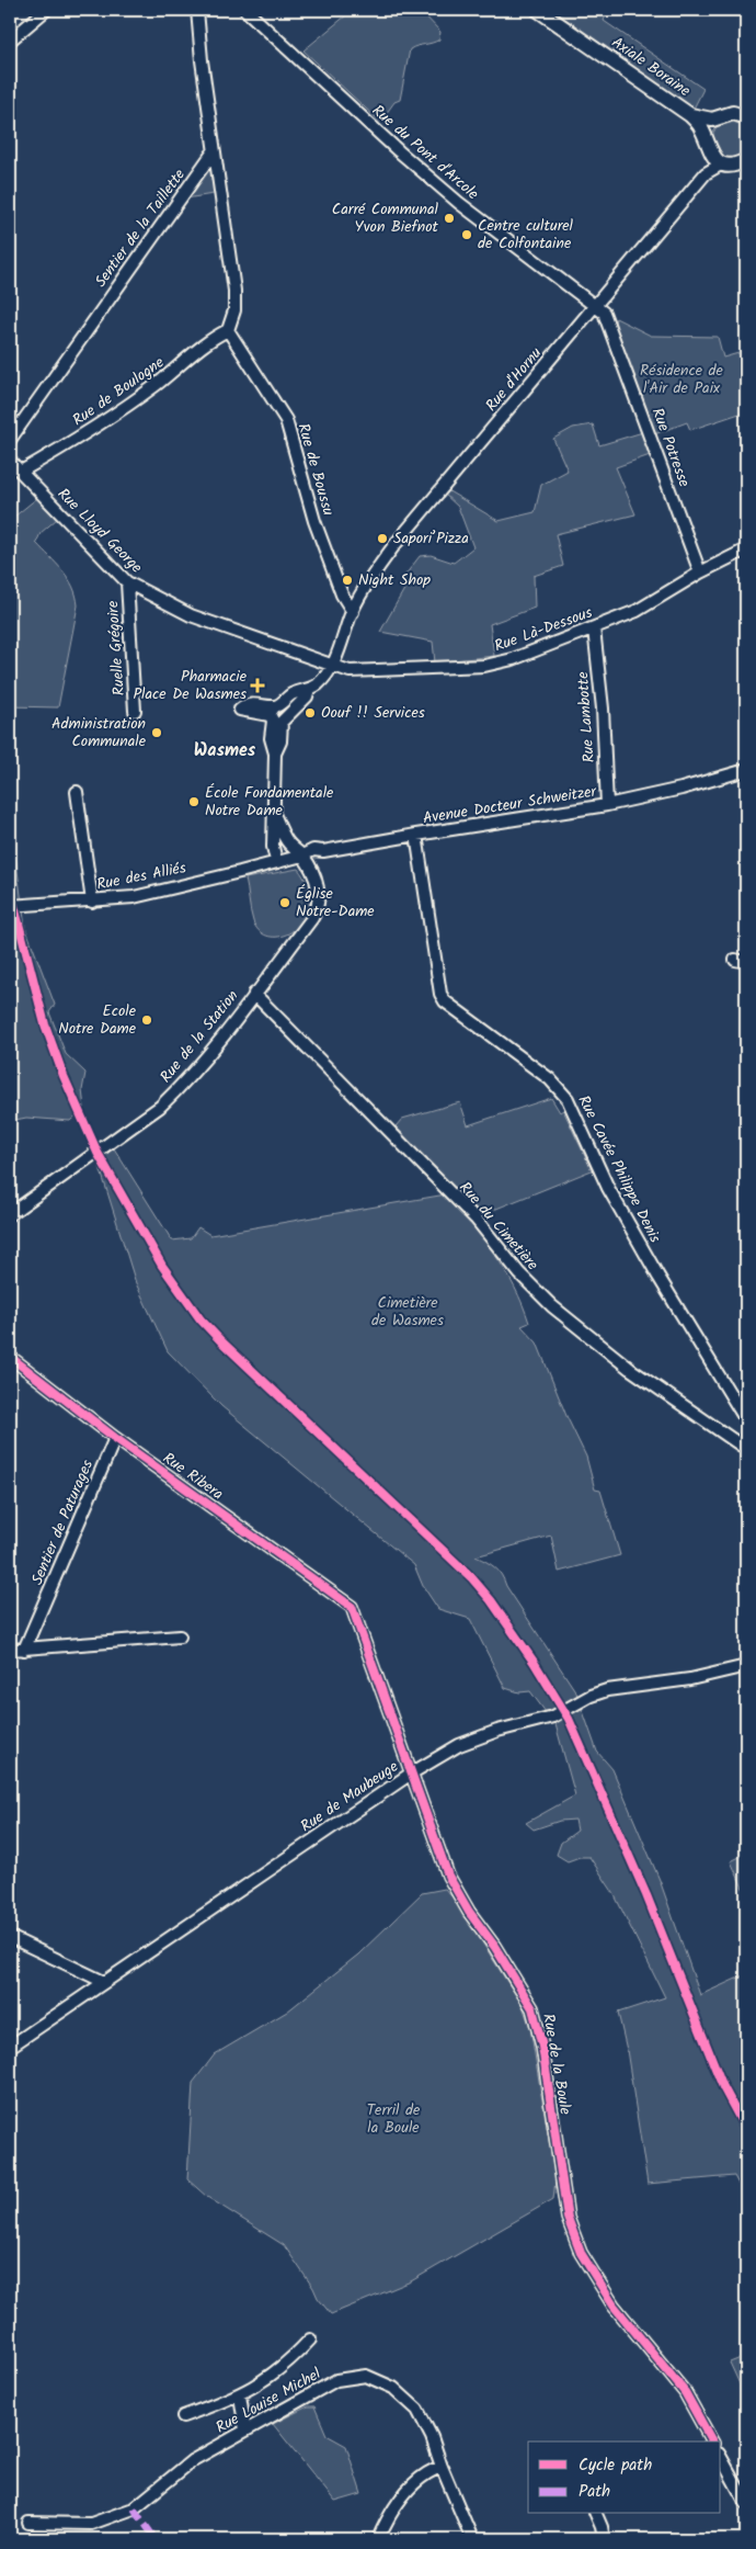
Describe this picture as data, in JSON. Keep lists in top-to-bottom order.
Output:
{
  "streets": {
    "main road": ["Axiale Boraine"],
    "street": [
      "Rue du Pont d'Arcole",
      "Sentier de la Taillette",
      "Rue d'Hornu",
      "Rue de Boulogne",
      "Rue Potresse",
      "Rue de Boussu",
      "Rue Lloyd George",
      "Rue Là-Dessous",
      "Ruelle Grégoire",
      "Rue Lambotte",
      "Avenue Docteur Schweitzer",
      "Rue des Alliés",
      "Rue de la Station",
      "Rue Cavée Philippe Denis",
      "Rue du Cimetière",
      "Rue Ribera",
      "Sentier de Paturages",
      "Rue de Maubeuge",
      "Rue de la Boule",
      "Rue Louise Michel"
    ]
  },
  "crossings": [
    ["Rue du Pont d'Arcole", "Rue d'Hornu"],
    ["Rue du Pont d'Arcole", "Rue Potresse"],
    ["Rue d'Hornu", "Rue Potresse"],
    ["Rue d'Hornu", "Rue de Boussu"],
    ["Rue d'Hornu", "Rue Lloyd George"],
    ["Rue d'Hornu", "Rue Là-Dessous"],
    ["Rue d'Hornu", "Rue de la Station"],
    ["Rue de Boulogne", "Rue de Boussu"],
    ["Rue de Boulogne", "Rue Lloyd George"],
    ["Rue Potresse", "Rue Là-Dessous"],
    ["Rue Lloyd George", "Rue Là-Dessous"],
    ["Rue Lloyd George", "Ruelle Grégoire"],
    ["Rue Là-Dessous", "Rue Lambotte"],
    ["Rue Lambotte", "Avenue Docteur Schweitzer"],
    ["Avenue Docteur Schweitzer", "Rue de la Station"],
    ["Avenue Docteur Schweitzer", "Rue Cavée Philippe Denis"],
    ["Rue de la Station", "Rue du Cimetière"],
    ["Rue Ribera", "Sentier de Paturages"],
    ["Rue Ribera", "Rue de la Boule"],
    ["Rue de Maubeuge", "Rue de la Boule"]
  ],
  "districts": ["Wasmes"],
  "parks": ["Résidence de l'Air de Paix", "Cimetière de Wasmes", "Terril de la Boule"],
  "places": {
    "other": [
      "Carré Communal Yvon Biefnot",
      "Centre culturel de Colfontaine",
      "Sapori’Pizza",
      "Night Shop",
      "Oouf !! Services",
      "Administration Communale",
      "École Fondamentale Notre Dame",
      "Église Notre-Dame",
      "Ecole Notre Dame"
    ],
    "health": ["Pharmacie Place De Wasmes"]
  },
  "legend": ["Cycle path", "Path"]
}
